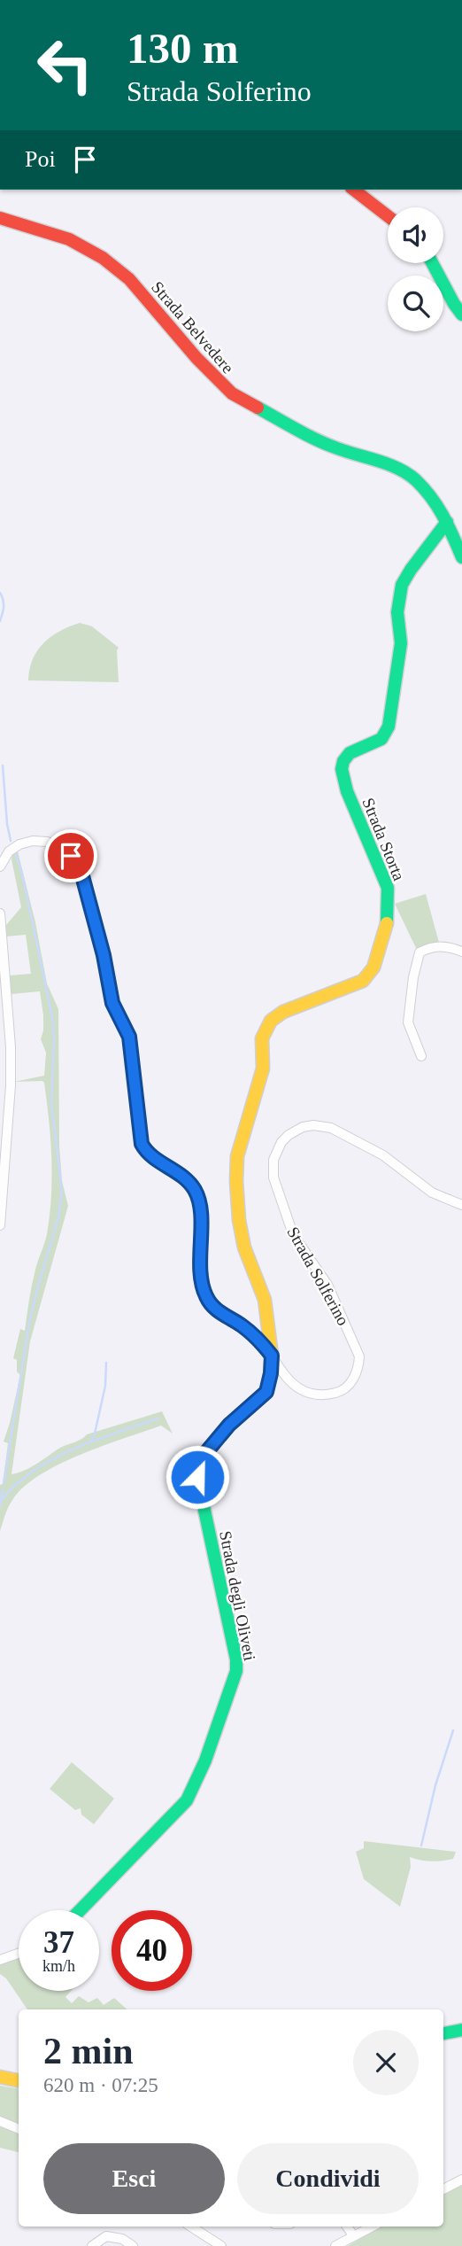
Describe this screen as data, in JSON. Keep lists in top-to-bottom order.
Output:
{
  "streets": {
    "main road": ["Strada Belvedere", "Strada Storta", "Strada degli Oliveti"],
    "street": ["Strada Solferino"]
  },
  "crossings": [
    ["Strada Belvedere", "Strada Storta"],
    ["Strada Storta", "Strada Solferino"],
    ["Strada Storta", "Strada degli Oliveti"],
    ["Strada Solferino", "Strada degli Oliveti"]
  ],
  "page": {
    "turn": ["130 m", "Strada Solferino"],
    "then": "Poi",
    "speed": "37 km/h",
    "limit": "40",
    "heading": ["2 min", "620 m · 07:25"],
    "buttons": ["Esci", "Condividi"]
  }
}
